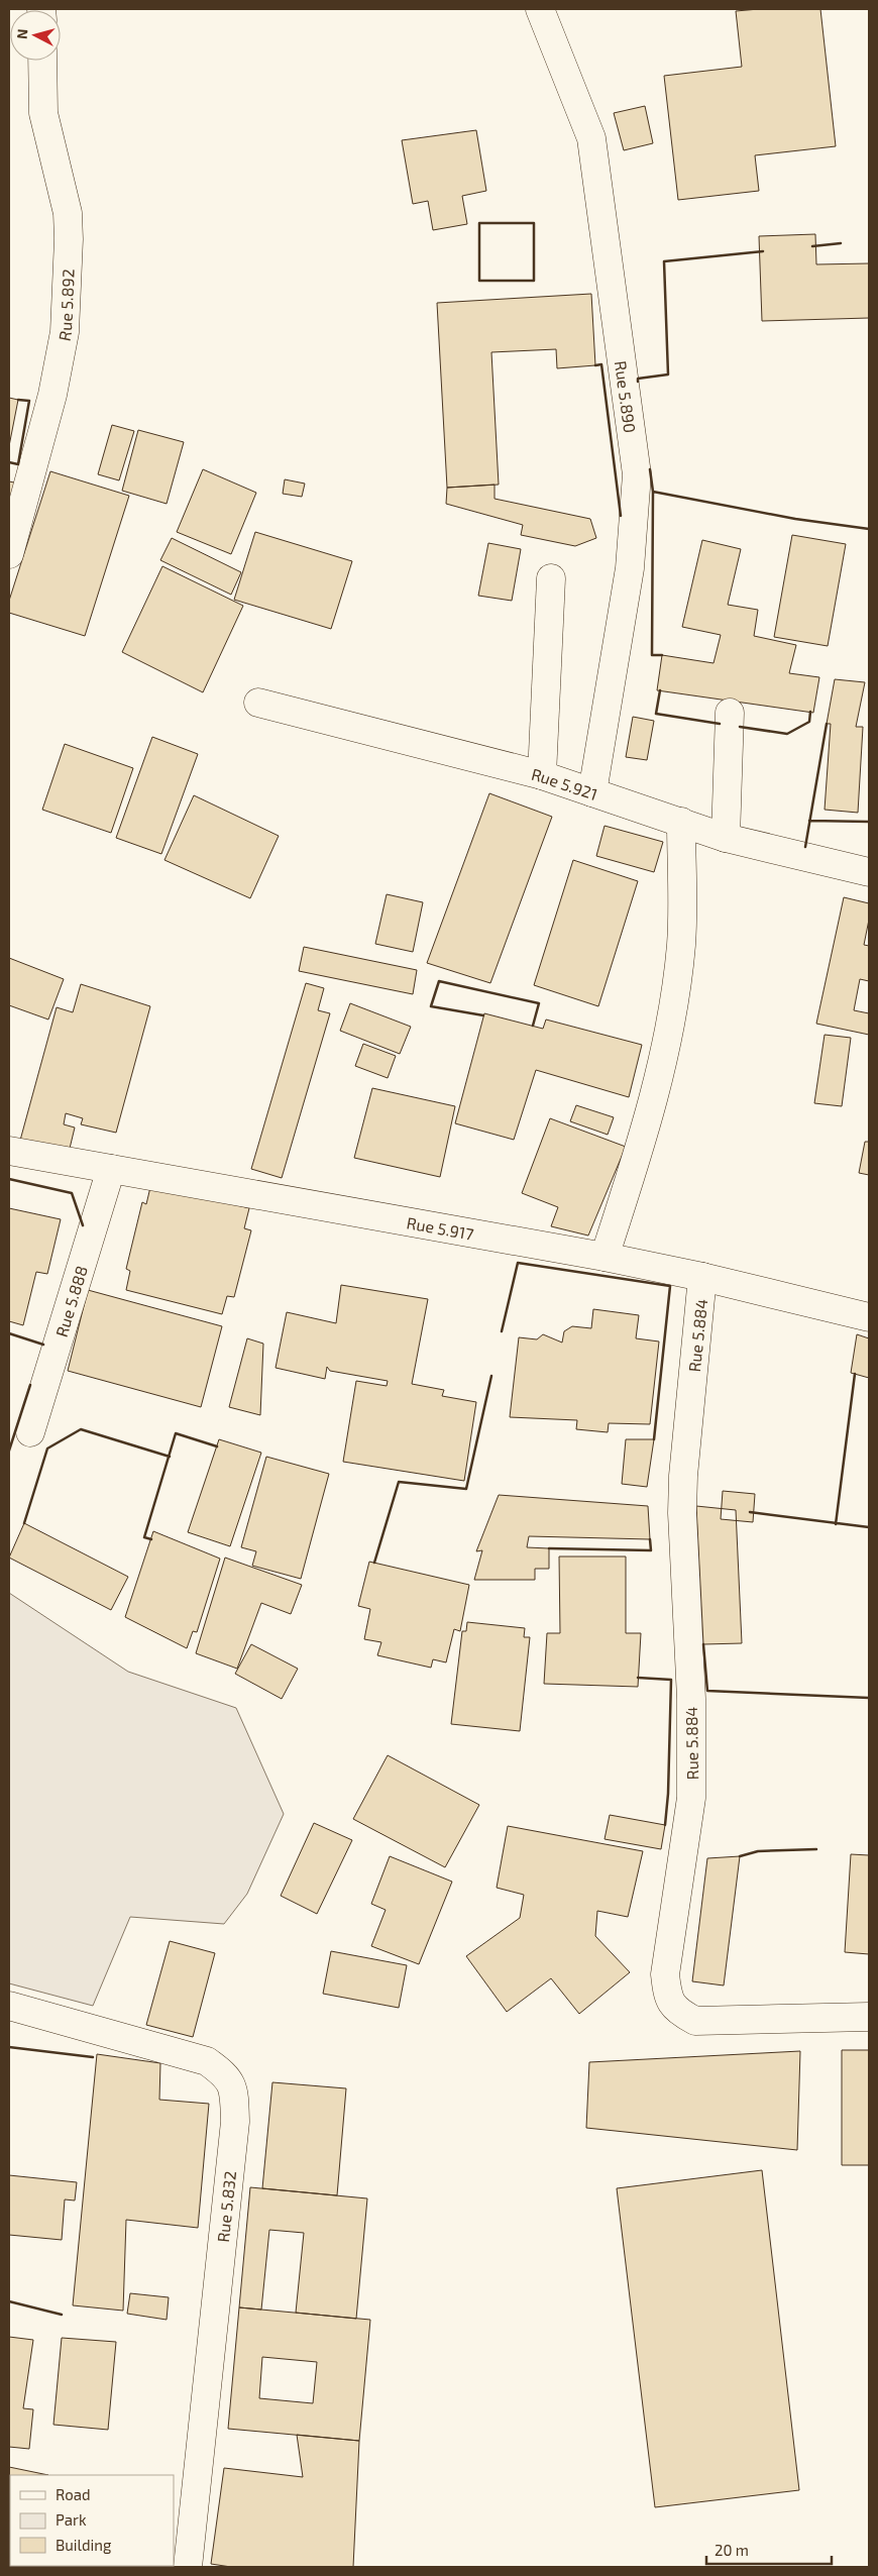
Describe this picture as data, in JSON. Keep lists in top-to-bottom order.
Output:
{
  "streets": {
    "street": [
      "Rue 5.892",
      "Rue 5.890",
      "Rue 5.921",
      "Rue 5.917",
      "Rue 5.888",
      "Rue 5.884",
      "Rue 5.832"
    ]
  },
  "crossings": [
    ["Rue 5.890", "Rue 5.921"],
    ["Rue 5.917", "Rue 5.888"],
    ["Rue 5.917", "Rue 5.884"]
  ],
  "legend": ["Road", "Park", "Building"],
  "scale_bar": "20 m",
  "north": "left"
}
